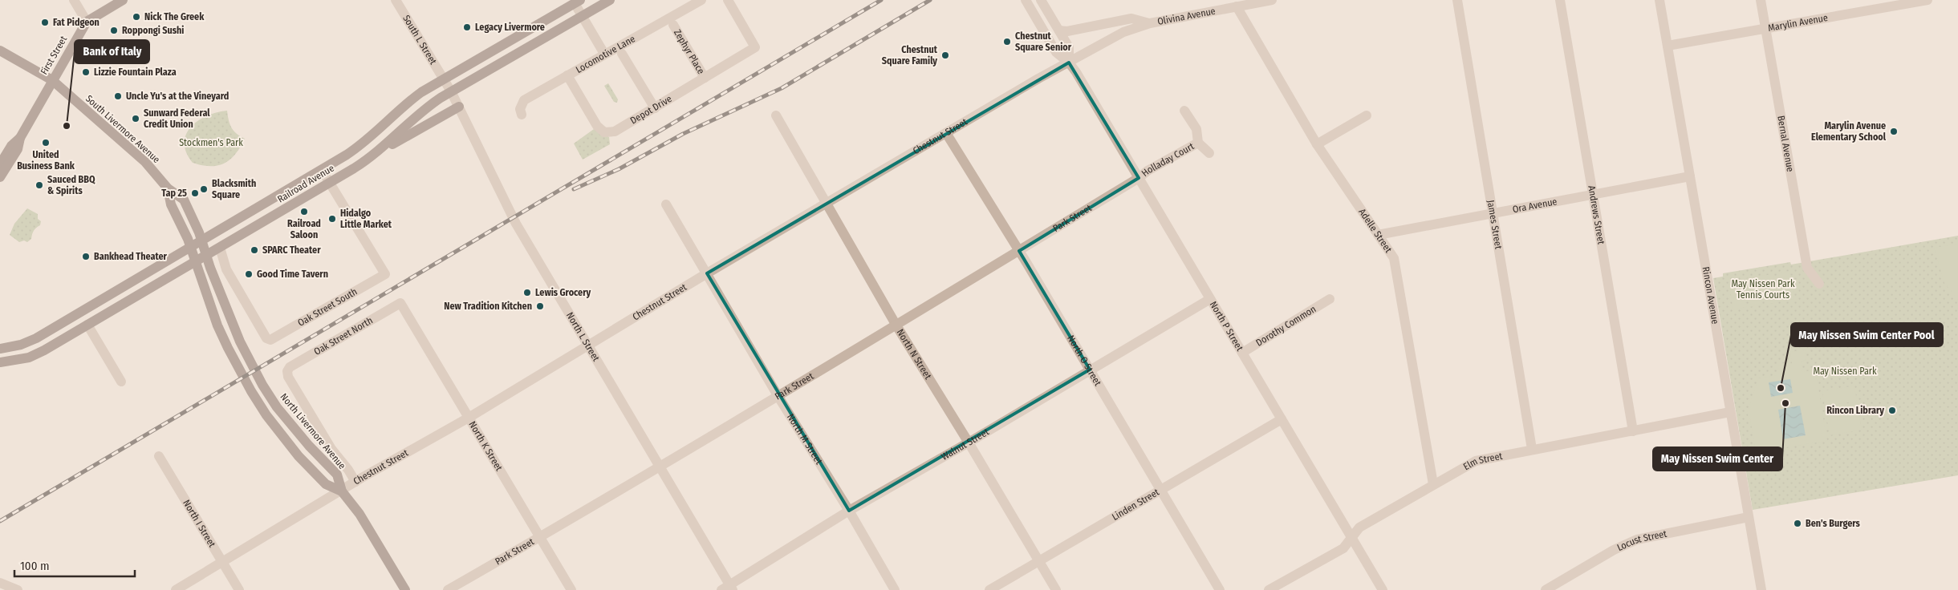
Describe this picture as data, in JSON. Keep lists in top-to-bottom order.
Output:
{
  "streets": {
    "main road": [
      "First Street",
      "South Livermore Avenue",
      "Railroad Avenue",
      "North Livermore Avenue"
    ],
    "street": [
      "Olivina Avenue",
      "Marylin Avenue",
      "South L Street",
      "Zephyr Place",
      "Locomotive Lane",
      "Depot Drive",
      "Chestnut Street",
      "Bernal Avenue",
      "Holladay Court",
      "Ora Avenue",
      "Andrews Street",
      "Park Street",
      "James Street",
      "Adelle Street",
      "Rincon Avenue",
      "Oak Street South",
      "North P Street",
      "Dorothy Common",
      "Oak Street North",
      "North L Street",
      "North N Street",
      "North O Street",
      "North M Street",
      "Walnut Street",
      "North K Street",
      "Elm Street",
      "Linden Street",
      "North I Street",
      "Locust Street"
    ]
  },
  "crossings": [
    ["Olivina Avenue", "Chestnut Street"],
    ["Olivina Avenue", "Adelle Street"],
    ["Marylin Avenue", "Bernal Avenue"],
    ["Marylin Avenue", "Rincon Avenue"],
    ["South L Street", "Railroad Avenue"],
    ["South L Street", "North L Street"],
    ["Zephyr Place", "Depot Drive"],
    ["Locomotive Lane", "Depot Drive"],
    ["First Street", "South Livermore Avenue"],
    ["South Livermore Avenue", "Railroad Avenue"],
    ["South Livermore Avenue", "North Livermore Avenue"],
    ["Chestnut Street", "North P Street"],
    ["Chestnut Street", "North L Street"],
    ["Chestnut Street", "North N Street"],
    ["Chestnut Street", "North O Street"],
    ["Chestnut Street", "North Livermore Avenue"],
    ["Chestnut Street", "North M Street"],
    ["Chestnut Street", "North K Street"],
    ["Chestnut Street", "North I Street"],
    ["Holladay Court", "Park Street"],
    ["Holladay Court", "North P Street"],
    ["Railroad Avenue", "Oak Street South"],
    ["Railroad Avenue", "North L Street"],
    ["Railroad Avenue", "North Livermore Avenue"],
    ["Ora Avenue", "Andrews Street"],
    ["Ora Avenue", "James Street"],
    ["Ora Avenue", "Adelle Street"],
    ["Ora Avenue", "Rincon Avenue"],
    ["Andrews Street", "Elm Street"],
    ["Park Street", "North P Street"],
    ["Park Street", "North L Street"],
    ["Park Street", "North N Street"],
    ["Park Street", "North O Street"],
    ["Park Street", "North M Street"],
    ["Park Street", "North K Street"],
    ["James Street", "Elm Street"],
    ["Adelle Street", "Elm Street"],
    ["Rincon Avenue", "Elm Street"],
    ["Rincon Avenue", "Locust Street"],
    ["North P Street", "Dorothy Common"],
    ["North P Street", "Walnut Street"],
    ["North P Street", "Elm Street"],
    ["North P Street", "Linden Street"],
    ["Oak Street North", "North Livermore Avenue"],
    ["Oak Street North", "North K Street"],
    ["North L Street", "Walnut Street"],
    ["North N Street", "Walnut Street"],
    ["North N Street", "Linden Street"],
    ["North O Street", "Walnut Street"],
    ["North O Street", "Linden Street"],
    ["North M Street", "Walnut Street"]
  ],
  "parks": ["Stockmen's Park", "May Nissen Park Tennis Courts", "May Nissen Park"],
  "places": [
    "Nick The Greek",
    "Fat Pidgeon",
    "Legacy Livermore",
    "Roppongi Sushi",
    "Chestnut Square Senior",
    "Chestnut Square Family",
    "Lizzie Fountain Plaza",
    "Uncle Yu's at the Vineyard",
    "Sunward Federal Credit Union",
    "Bank of Italy",
    "Marylin Avenue Elementary School",
    "United Business Bank",
    "Sauced BBQ & Spirits",
    "Blacksmith Square",
    "Tap 25",
    "Railroad Saloon",
    "Hidalgo Little Market",
    "SPARC Theater",
    "Bankhead Theater",
    "Good Time Tavern",
    "Lewis Grocery",
    "New Tradition Kitchen",
    "May Nissen Swim Center Pool",
    "May Nissen Swim Center",
    "Rincon Library",
    "Ben's Burgers"
  ],
  "scale_bar": "100 m"
}
